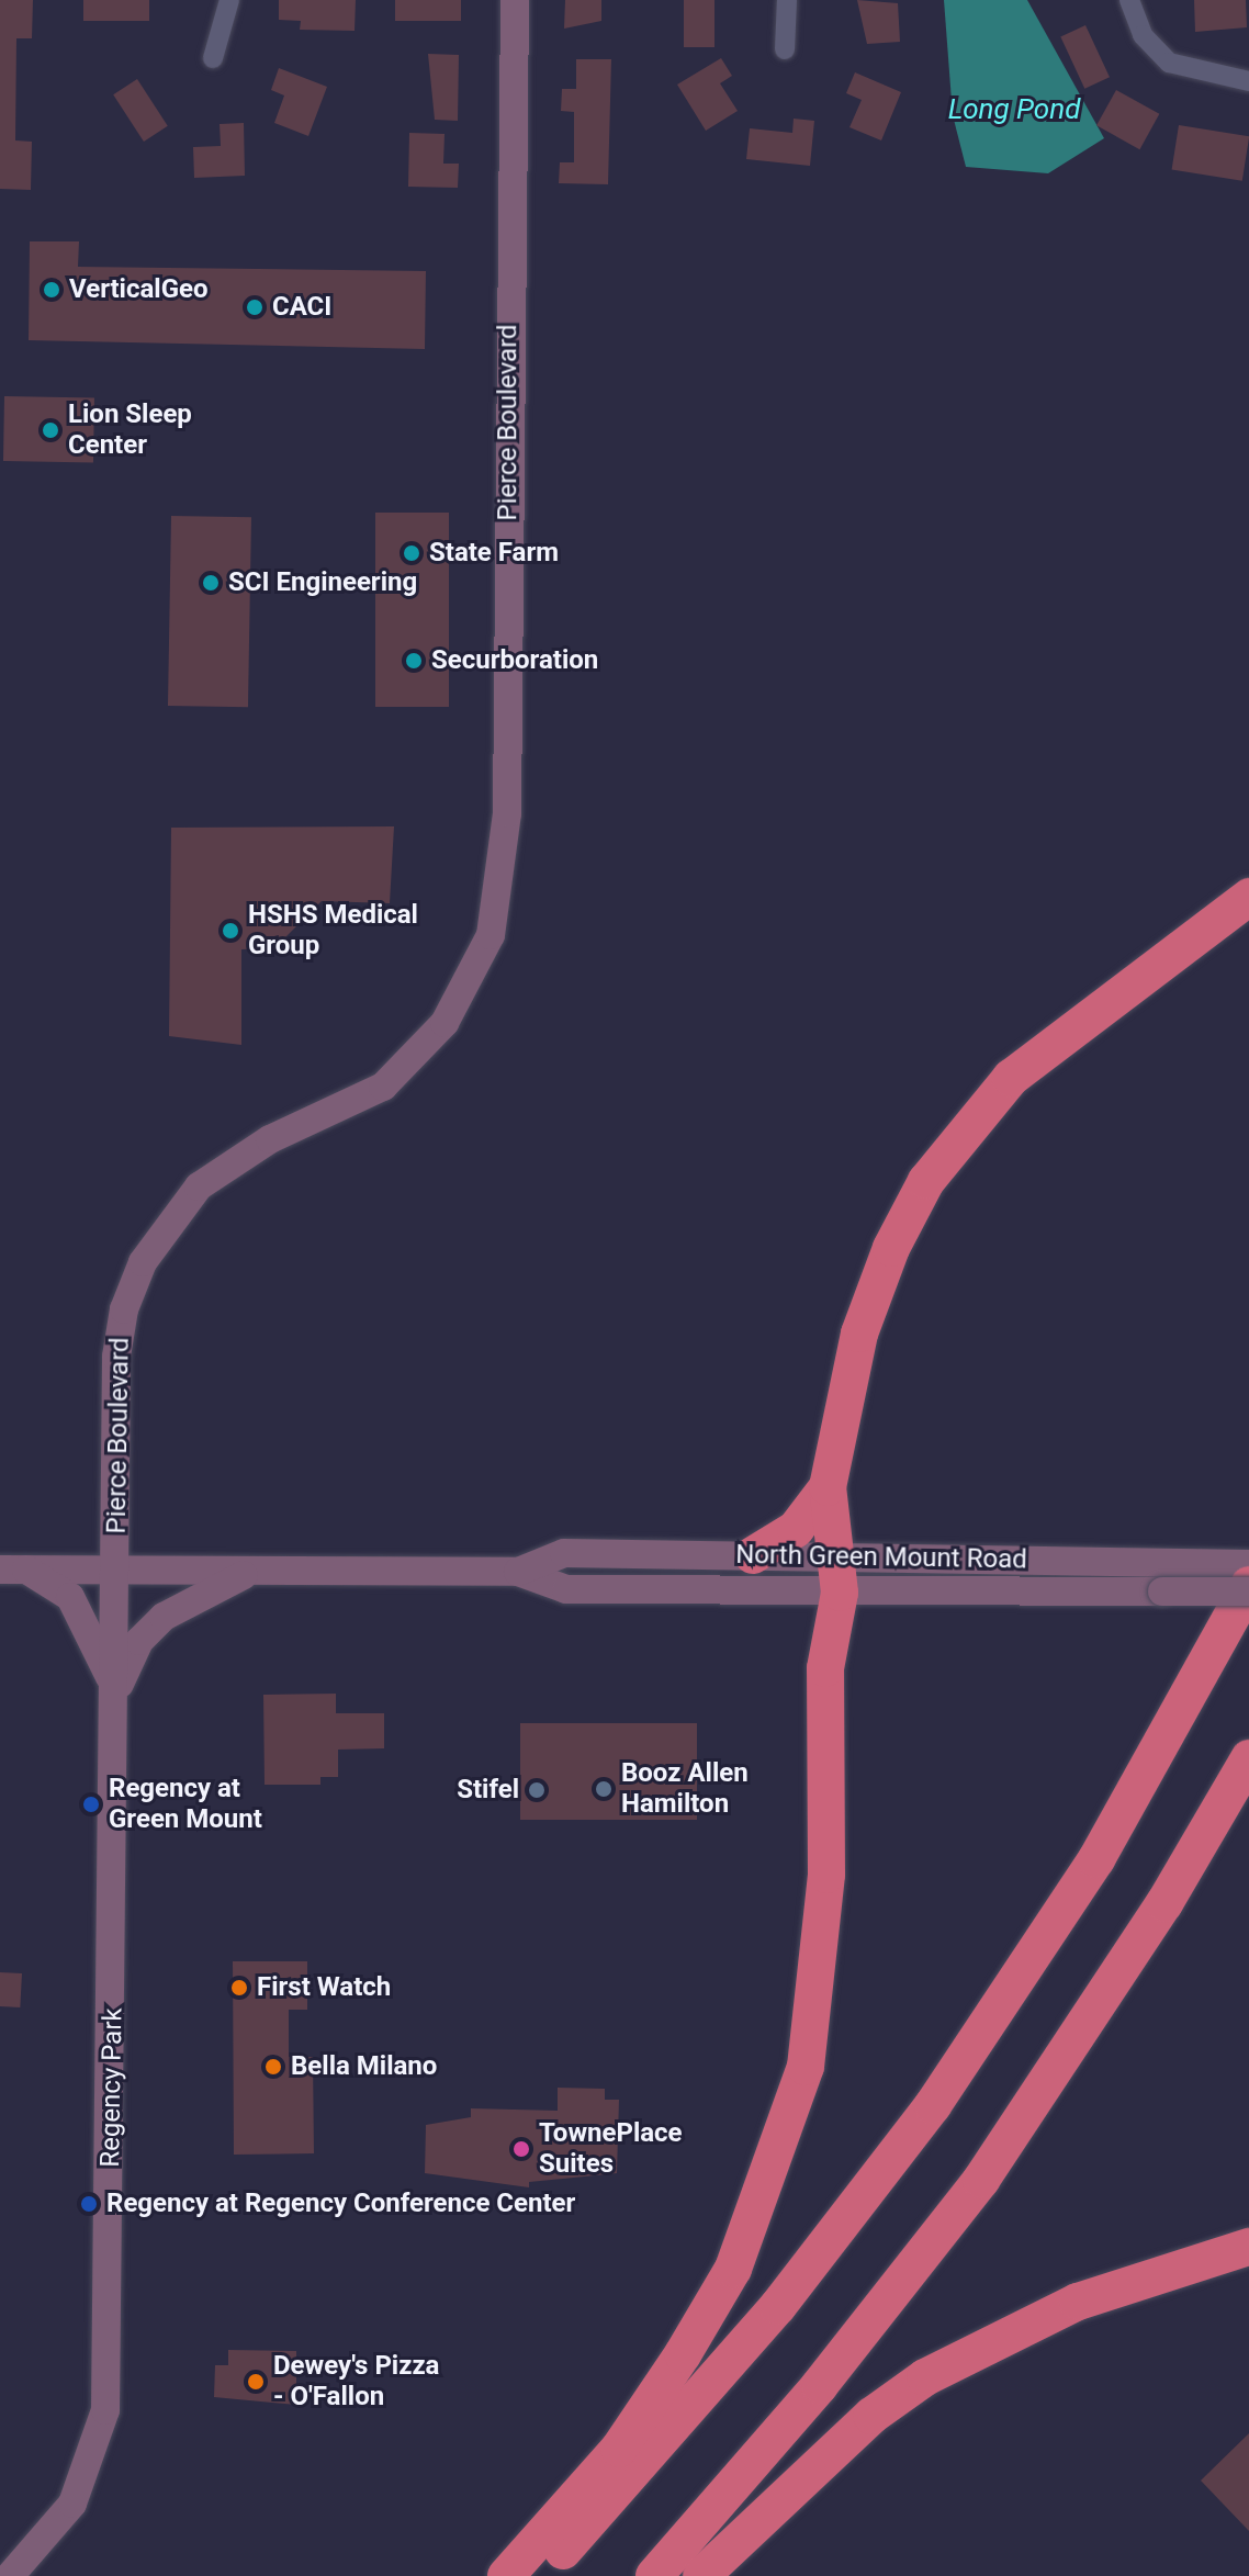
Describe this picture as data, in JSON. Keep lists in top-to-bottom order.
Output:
{
  "streets": {
    "street": ["Pierce Boulevard", "North Green Mount Road", "Regency Park"]
  },
  "crossings": [
    ["Pierce Boulevard", "North Green Mount Road"],
    ["Pierce Boulevard", "Regency Park"],
    ["North Green Mount Road", "Regency Park"]
  ],
  "water": ["Long Pond"],
  "places": [
    "VerticalGeo",
    "CACI",
    "Lion Sleep Center",
    "State Farm",
    "SCI Engineering",
    "Securboration",
    "HSHS Medical Group",
    "Booz Allen Hamilton",
    "Stifel",
    "Regency at Green Mount",
    "First Watch",
    "Bella Milano",
    "TownePlace Suites",
    "Regency at Regency Conference Center",
    "Dewey's Pizza - O'Fallon"
  ]
}
